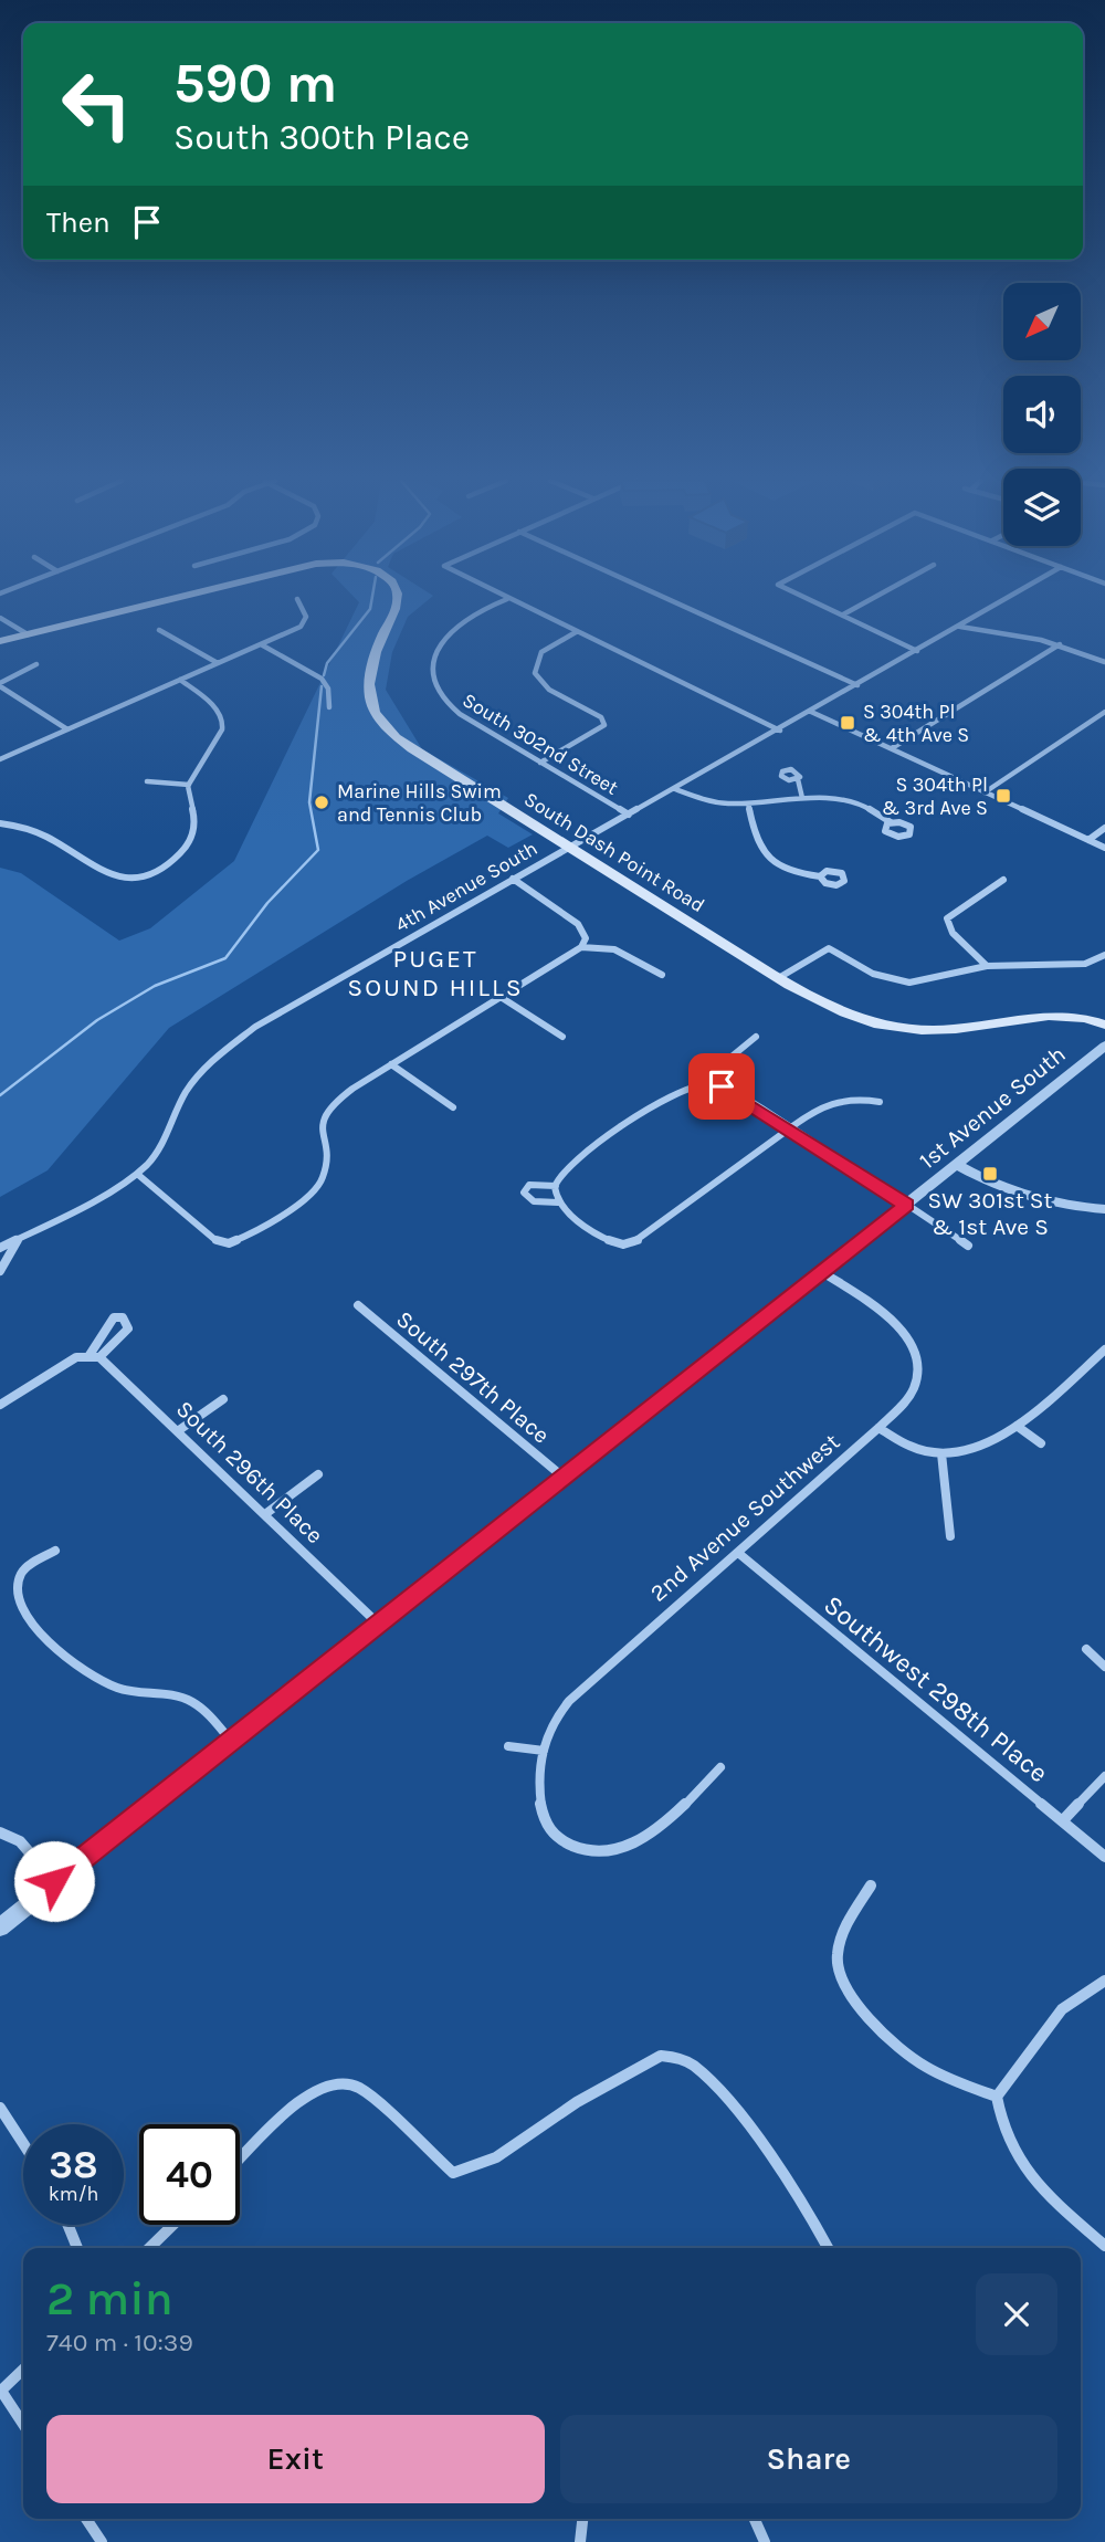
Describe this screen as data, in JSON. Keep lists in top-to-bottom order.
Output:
{
  "streets": {
    "main road": ["South Dash Point Road"],
    "street": [
      "South 302nd Street",
      "4th Avenue South",
      "1st Avenue South",
      "South 297th Place",
      "South 296th Place",
      "2nd Avenue Southwest",
      "Southwest 298th Place"
    ]
  },
  "crossings": [
    ["South 302nd Street", "4th Avenue South"],
    ["South Dash Point Road", "4th Avenue South"],
    ["1st Avenue South", "South 297th Place"],
    ["1st Avenue South", "South 296th Place"],
    ["1st Avenue South", "2nd Avenue Southwest"],
    ["2nd Avenue Southwest", "Southwest 298th Place"]
  ],
  "districts": ["PUGET SOUND HILLS"],
  "places": {
    "transit": ["S 304th Pl & 4th Ave S", "S 304th Pl & 3rd Ave S", "SW 301st St & 1st Ave S"],
    "other": ["Marine Hills Swim and Tennis Club"]
  },
  "north": "bottom left",
  "page": {
    "turn": ["590 m", "South 300th Place"],
    "then": "Then",
    "speed": "38 km/h",
    "limit": "40",
    "heading": ["2 min", "740 m · 10:39"],
    "buttons": ["Exit", "Share"]
  }
}
